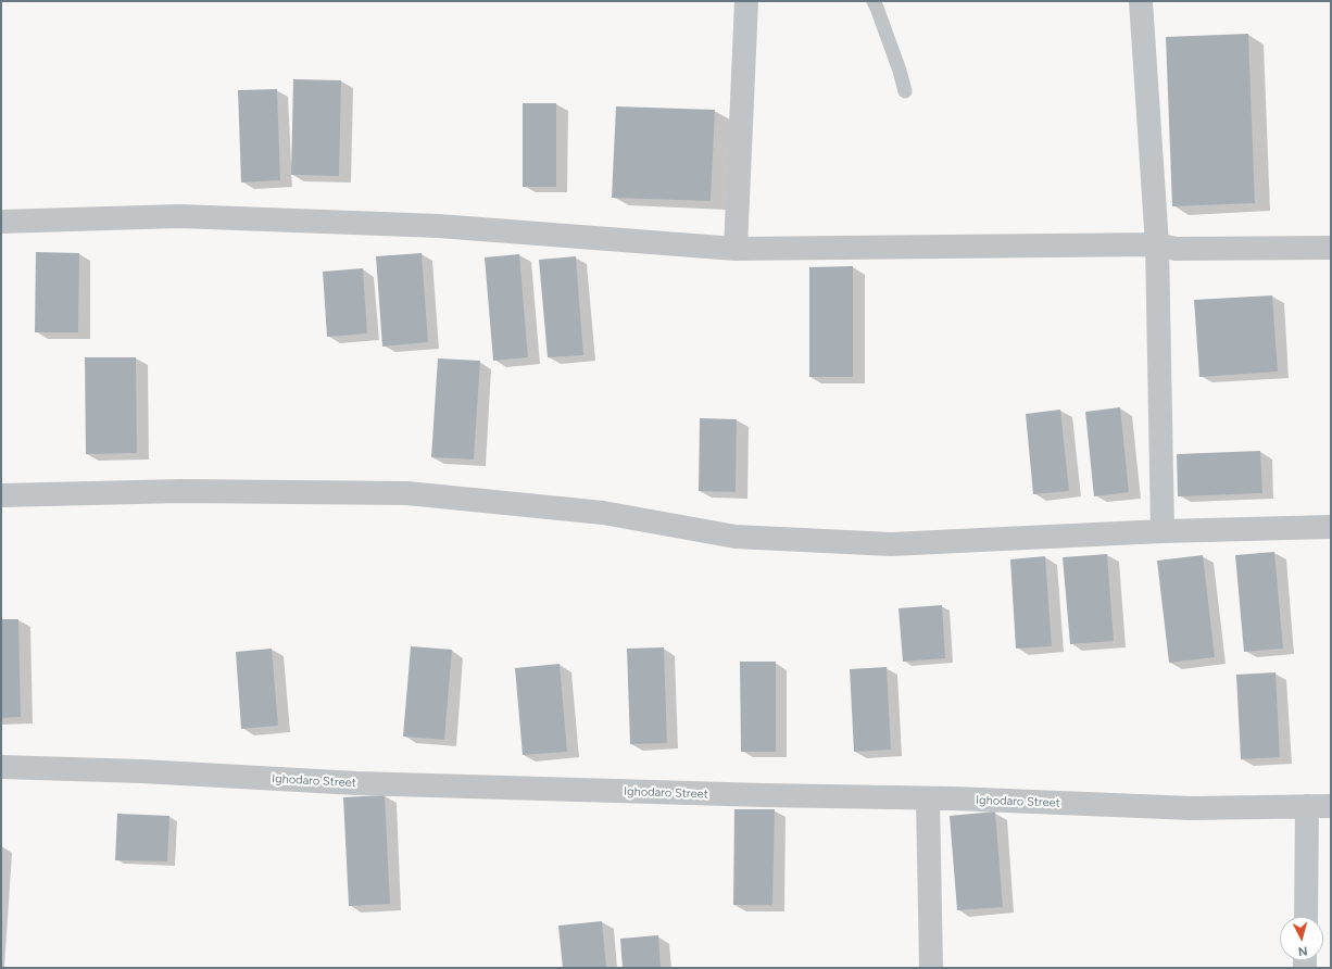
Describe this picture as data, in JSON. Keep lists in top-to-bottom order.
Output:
{
  "streets": {
    "street": ["Ighodaro Street"]
  },
  "north": "bottom"
}
